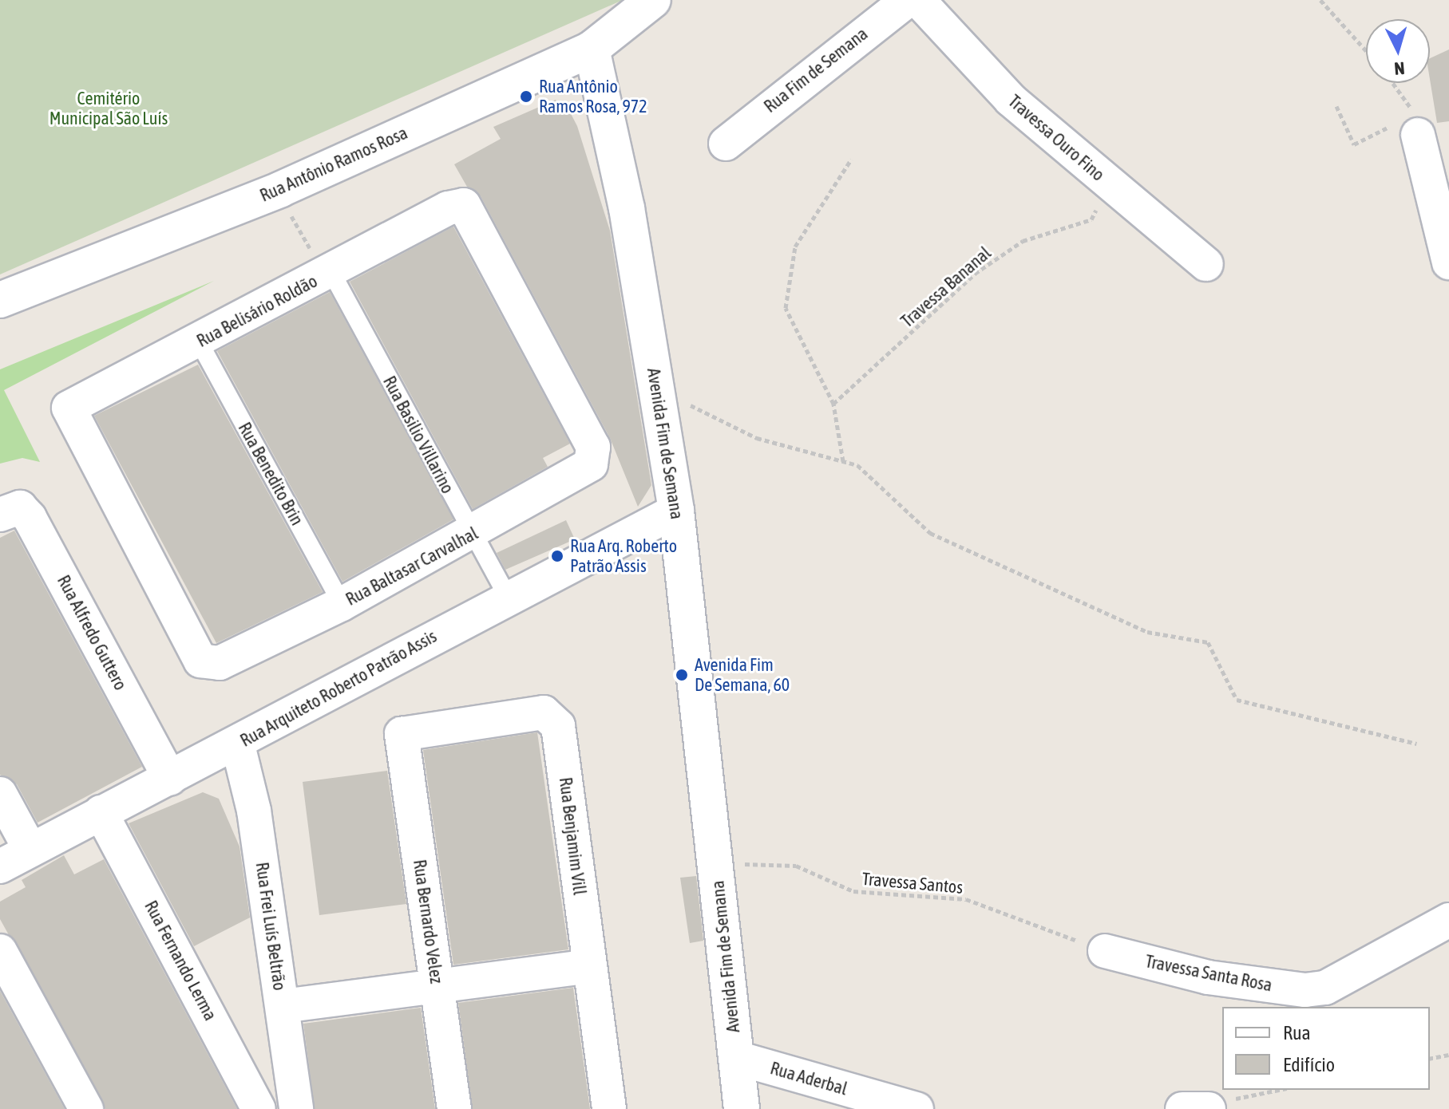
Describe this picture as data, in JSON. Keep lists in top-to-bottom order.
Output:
{
  "streets": {
    "street": [
      "Rua Fim de Semana",
      "Travessa Ouro Fino",
      "Rua Antônio Ramos Rosa",
      "Rua Belisário Roldão",
      "Avenida Fim de Semana",
      "Rua Baltasar Carvalhal",
      "Rua Alfredo Guttero",
      "Rua Arquiteto Roberto Patrão Assis",
      "Rua Benjamim Vill",
      "Rua Bernardo Velez",
      "Rua Frei Luís Beltrão",
      "Rua Fernando Lerma",
      "Travessa Santa Rosa",
      "Rua Aderbal"
    ],
    "lane": ["Rua Basilio Villarino", "Rua Benedito Brin"],
    "path": ["Travessa Bananal", "Travessa Santos"]
  },
  "crossings": [
    ["Travessa Ouro Fino", "Travessa Bananal"],
    ["Rua Antônio Ramos Rosa", "Avenida Fim de Semana"],
    ["Rua Belisário Roldão", "Rua Basilio Villarino"],
    ["Rua Belisário Roldão", "Rua Benedito Brin"],
    ["Rua Belisário Roldão", "Rua Baltasar Carvalhal"],
    ["Rua Basilio Villarino", "Rua Baltasar Carvalhal"],
    ["Rua Basilio Villarino", "Rua Arquiteto Roberto Patrão Assis"],
    ["Avenida Fim de Semana", "Rua Arquiteto Roberto Patrão Assis"],
    ["Avenida Fim de Semana", "Travessa Santos"],
    ["Avenida Fim de Semana", "Rua Aderbal"],
    ["Rua Benedito Brin", "Rua Baltasar Carvalhal"],
    ["Rua Alfredo Guttero", "Rua Arquiteto Roberto Patrão Assis"],
    ["Rua Arquiteto Roberto Patrão Assis", "Rua Frei Luís Beltrão"],
    ["Rua Arquiteto Roberto Patrão Assis", "Rua Fernando Lerma"],
    ["Rua Benjamim Vill", "Rua Bernardo Velez"],
    ["Travessa Santos", "Travessa Santa Rosa"]
  ],
  "parks": ["Cemitério Municipal São Luís"],
  "places": ["Rua Antônio Ramos Rosa, 972", "Rua Arq. Roberto Patrão Assis", "Avenida Fim De Semana, 60"],
  "legend": ["Rua", "Edifício"],
  "north": "bottom"
}
